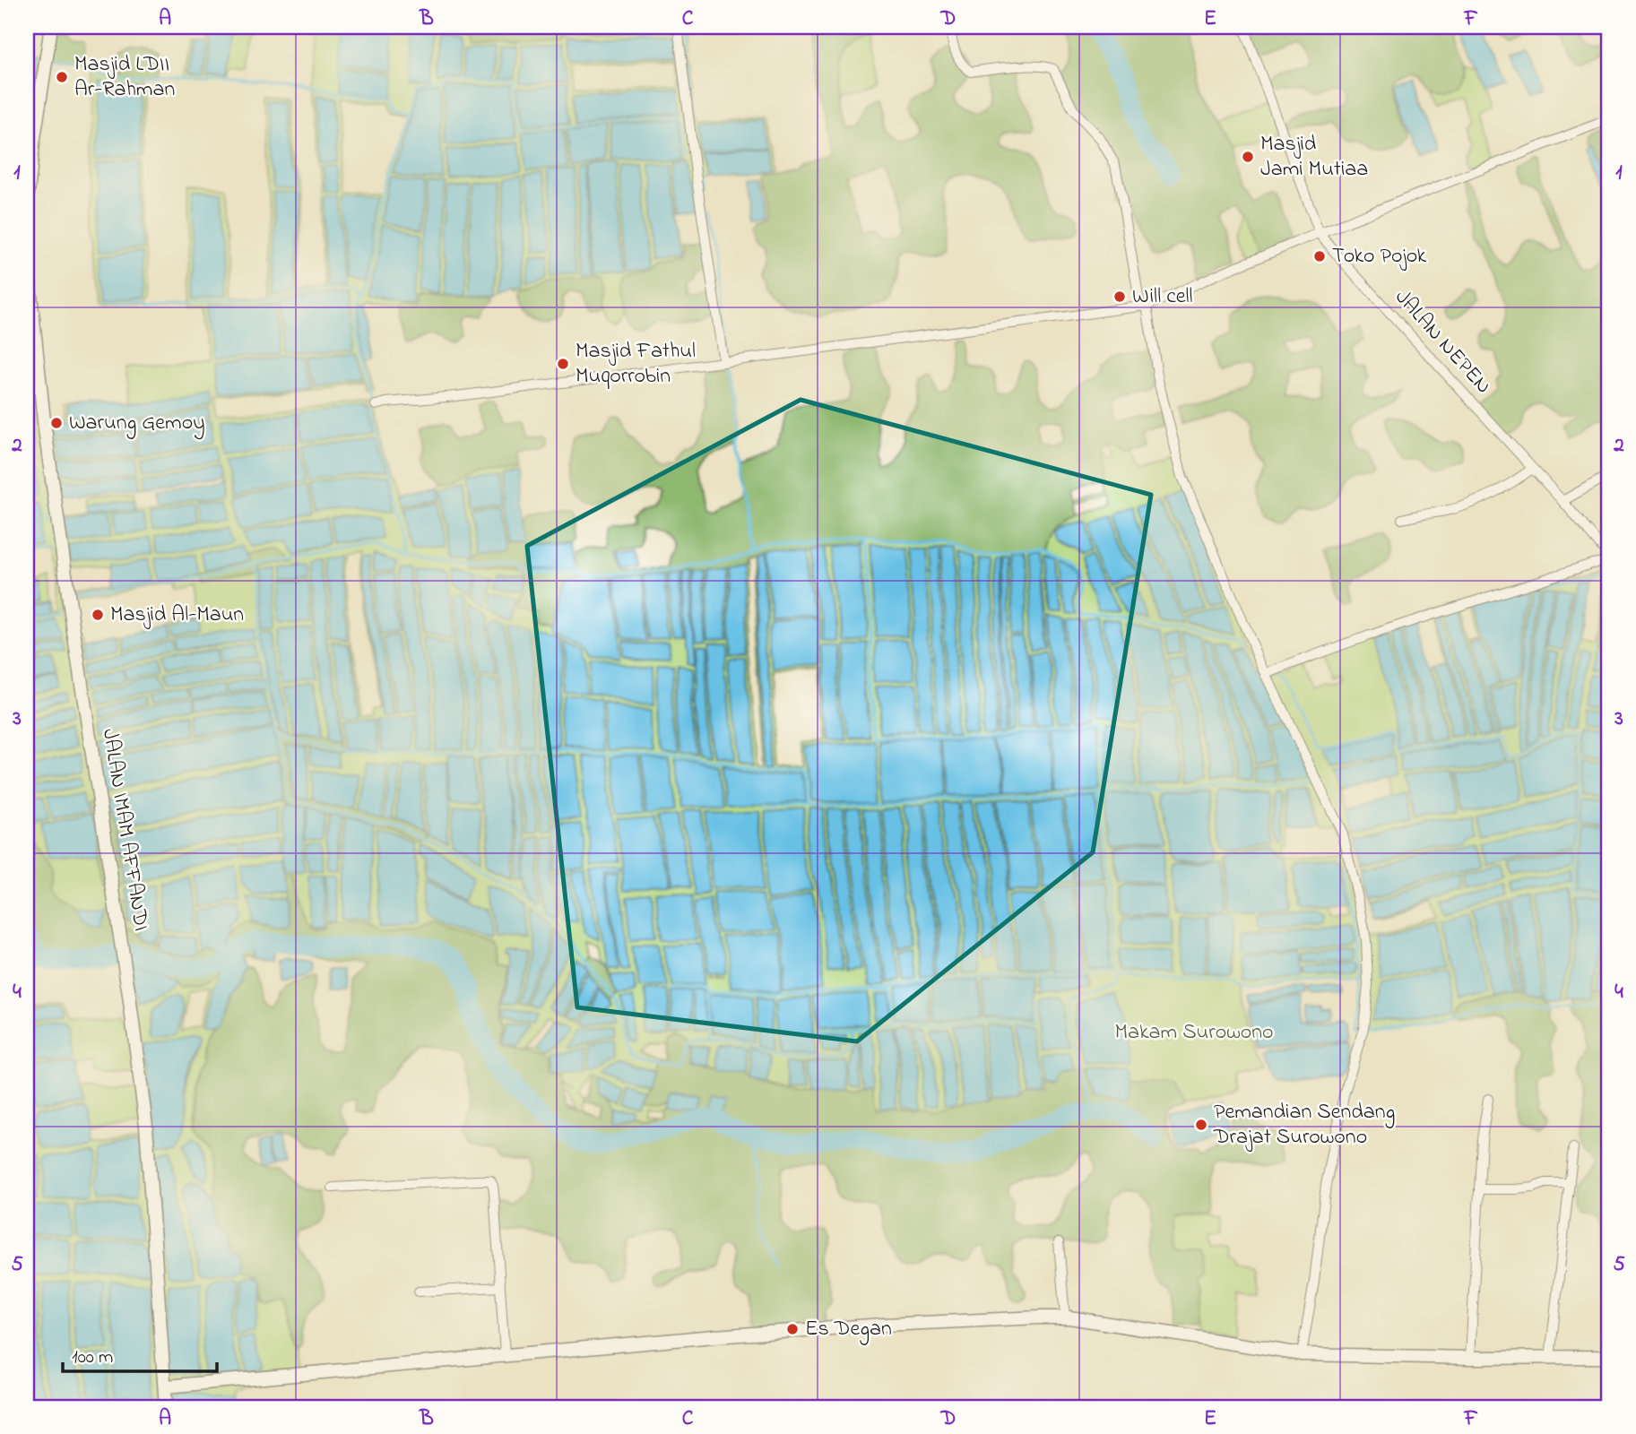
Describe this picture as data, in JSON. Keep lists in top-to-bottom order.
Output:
{
  "streets": {
    "street": ["JALAN NEPEN", "JALAN IMAM AFFANDI"]
  },
  "parks": ["Makam Surowono"],
  "places": [
    "Masjid LDII Ar-Rahman",
    "Masjid Jami Mutiaa",
    "Toko Pojok",
    "Will cell",
    "Masjid Fathul Muqorrobin",
    "Warung Gemoy",
    "Masjid Al-Maun",
    "Pemandian Sendang Drajat Surowono",
    "Es Degan"
  ],
  "scale_bar": "100 m",
  "grid": {
    "columns": [
      "A",
      "B",
      "C",
      "D",
      "E",
      "F"
    ],
    "rows": [
      "1",
      "2",
      "3",
      "4",
      "5"
    ]
  }
}
